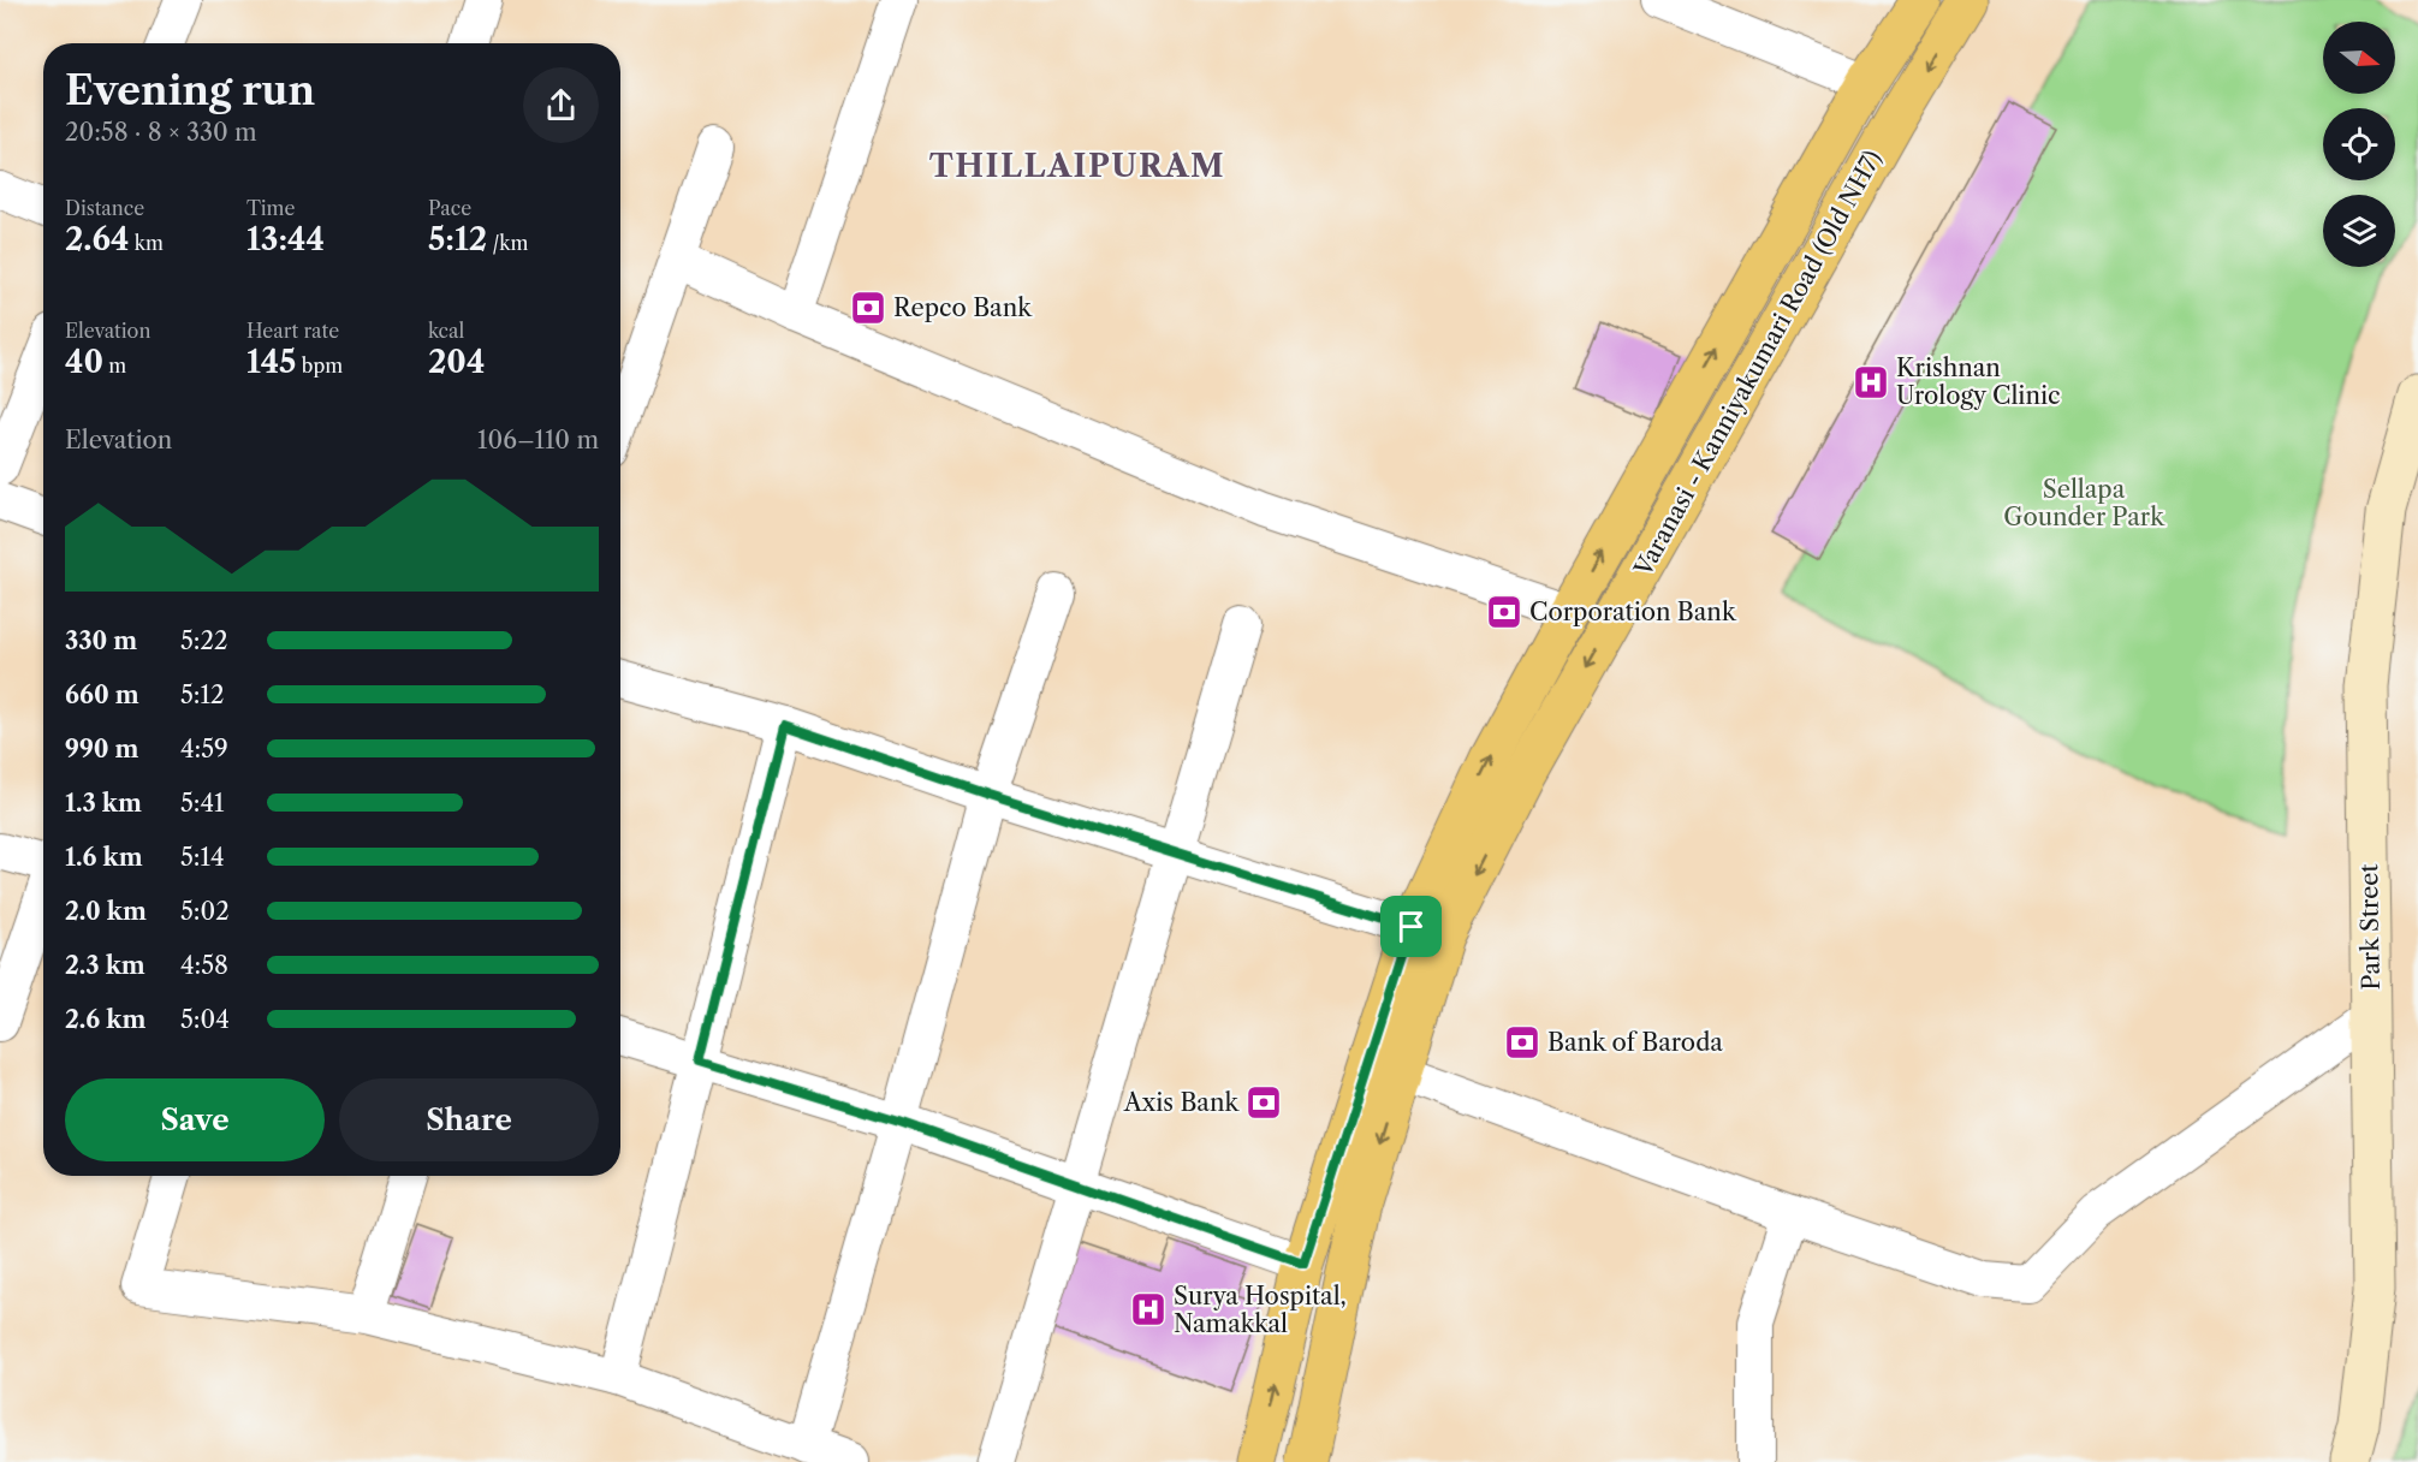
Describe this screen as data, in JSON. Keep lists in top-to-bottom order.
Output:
{
  "streets": {
    "main road": ["Varanasi - Kanniyakumari Road (Old NH7)"],
    "street": ["Park Street"]
  },
  "districts": ["THILLAIPURAM"],
  "parks": ["Sellapa Gounder Park"],
  "places": {
    "bank": [
      "Repco Bank",
      "Corporation Bank",
      "Bank of Baroda",
      "Axis Bank"
    ],
    "hospital": ["Krishnan Urology Clinic", "Surya Hospital, Namakkal"]
  },
  "north": "right",
  "page": {
    "heading": ["Evening run", "20:58 · 8 × 330 m"],
    "stats": [
      ["Distance", "2.64 km"],
      ["Time", "13:44"],
      ["Pace", "5:12 /km"],
      ["Elevation", "40 m"],
      ["Heart rate", "145 bpm"],
      ["kcal", "204"]
    ],
    "chart": ["Elevation", "106–110 m"],
    "list": [
      {
        "name": "330 m",
        "note": "5:22"
      },
      {
        "name": "660 m",
        "note": "5:12"
      },
      {
        "name": "990 m",
        "note": "4:59"
      },
      {
        "name": "1.3 km",
        "note": "5:41"
      },
      {
        "name": "1.6 km",
        "note": "5:14"
      },
      {
        "name": "2.0 km",
        "note": "5:02"
      },
      {
        "name": "2.3 km",
        "note": "4:58"
      },
      {
        "name": "2.6 km",
        "note": "5:04"
      }
    ],
    "buttons": ["Save", "Share"]
  }
}
